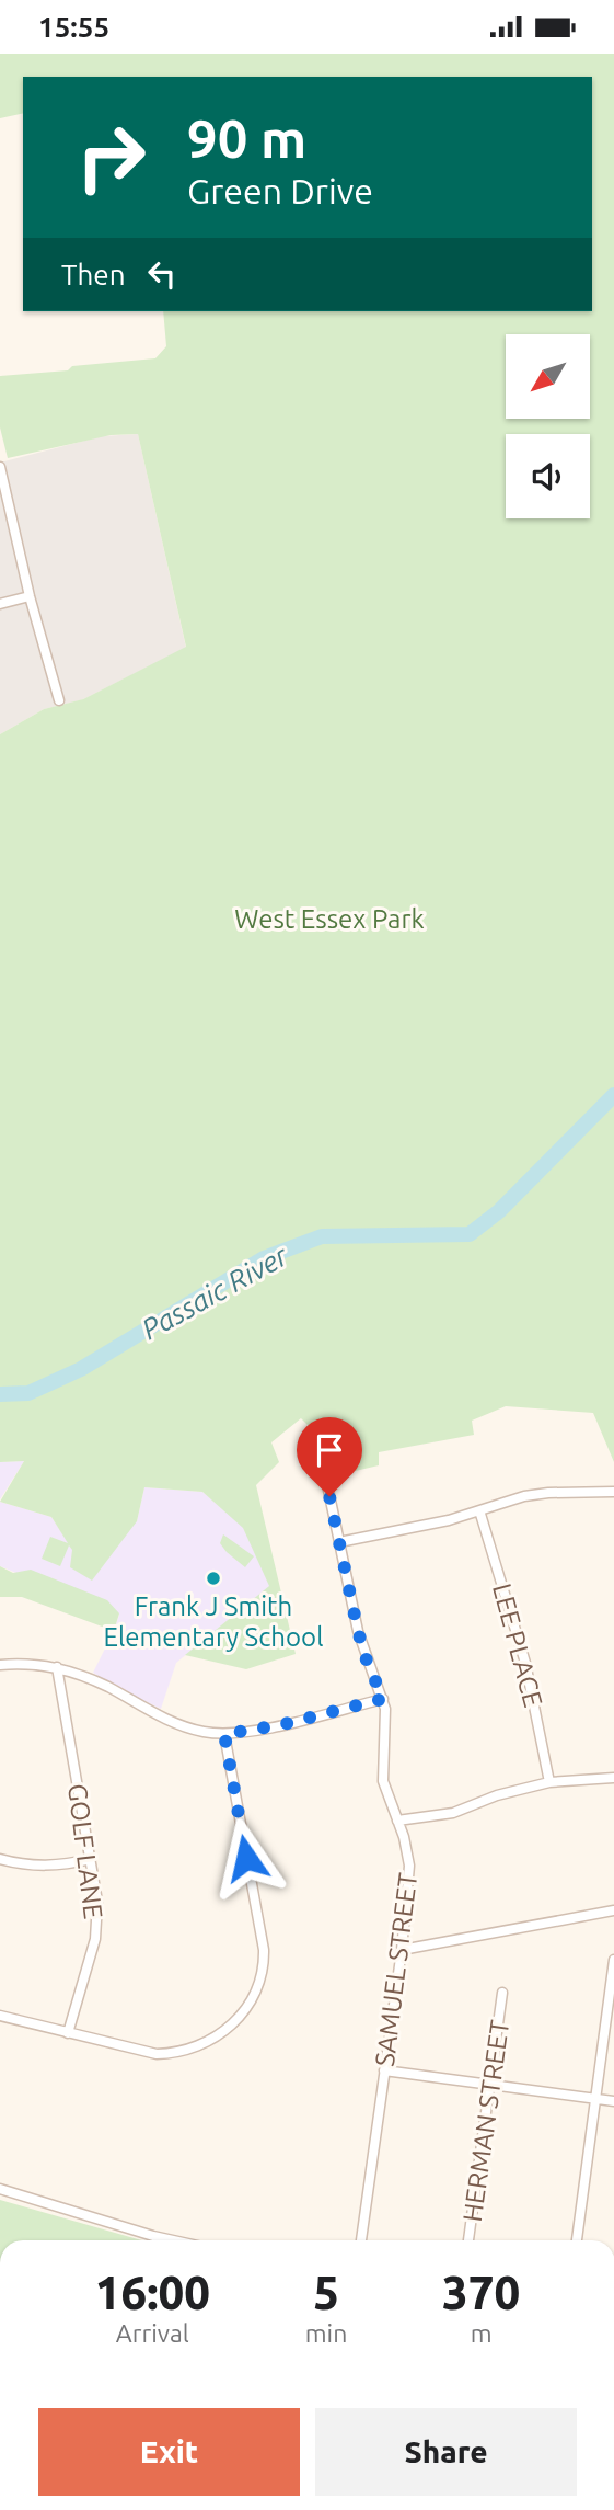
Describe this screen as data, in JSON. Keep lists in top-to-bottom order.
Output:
{
  "streets": {
    "street": [
      "LEE PLACE",
      "GOLF LANE",
      "SAMUEL STREET",
      "HERMAN STREET"
    ]
  },
  "water": ["Passaic River"],
  "parks": ["West Essex Park"],
  "places": ["Frank J Smith Elementary School"],
  "north": "bottom left",
  "page": {
    "status": "15:55",
    "turn": ["90 m", "Green Drive"],
    "then": "Then",
    "eta": [
      "16:00",
      "Arrival",
      "5",
      "min",
      "370",
      "m"
    ],
    "buttons": ["Exit", "Share"]
  }
}
